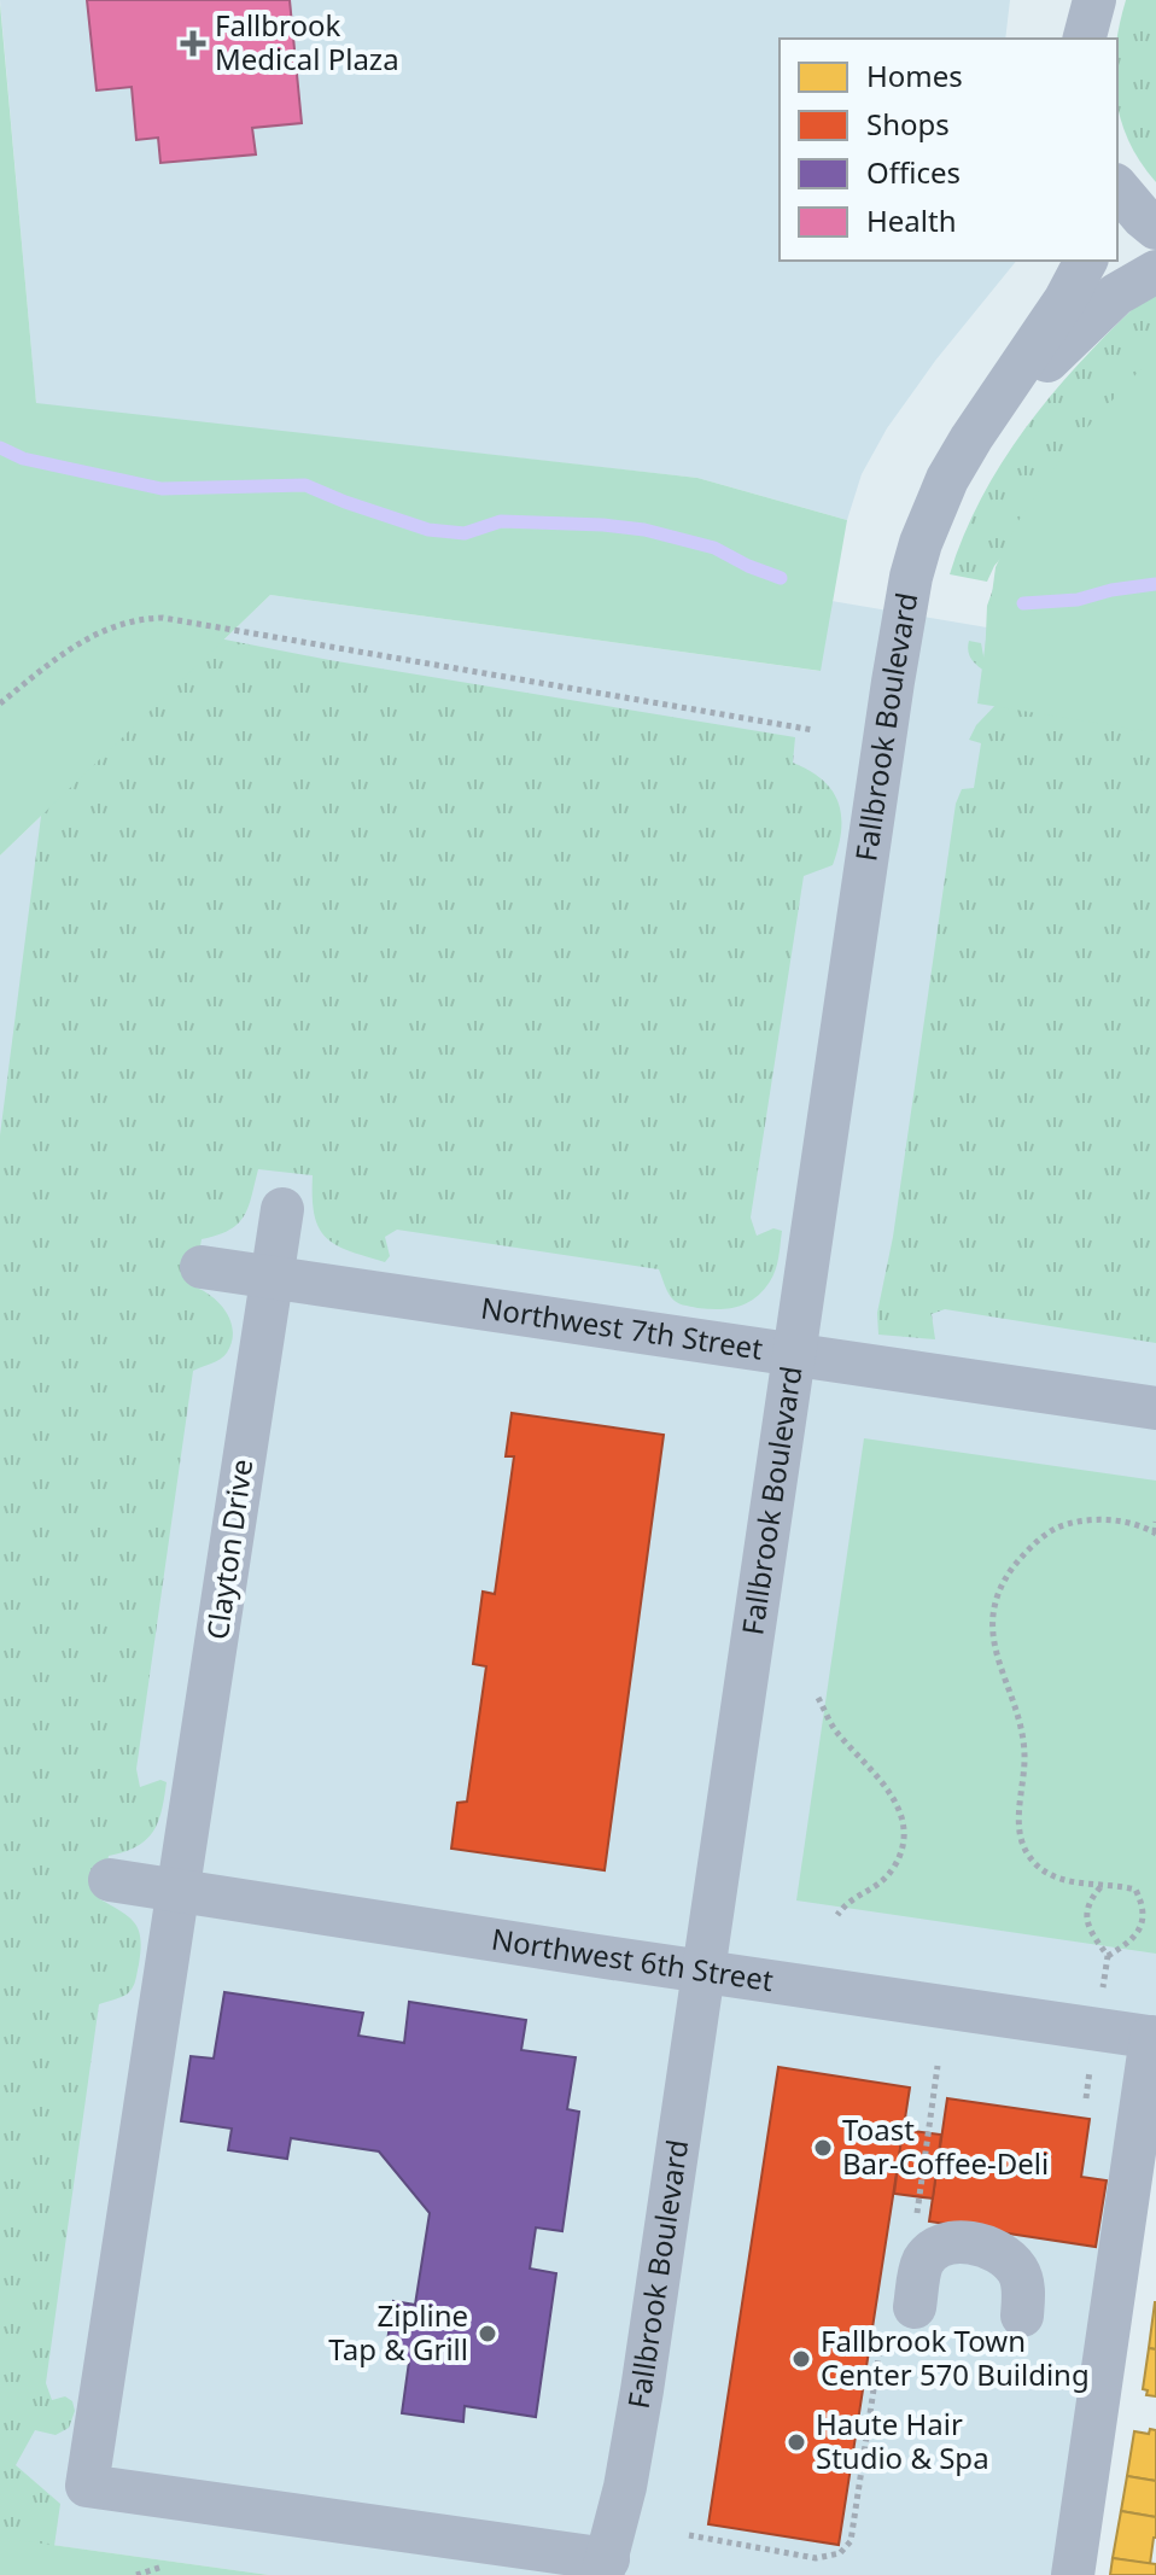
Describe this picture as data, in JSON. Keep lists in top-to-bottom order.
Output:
{
  "streets": {
    "street": [
      "Fallbrook Boulevard",
      "Northwest 7th Street",
      "Clayton Drive",
      "Northwest 6th Street"
    ]
  },
  "crossings": [
    ["Fallbrook Boulevard", "Northwest 7th Street"],
    ["Fallbrook Boulevard", "Clayton Drive"],
    ["Fallbrook Boulevard", "Northwest 6th Street"],
    ["Northwest 7th Street", "Clayton Drive"],
    ["Clayton Drive", "Northwest 6th Street"]
  ],
  "places": {
    "health": ["Fallbrook Medical Plaza"],
    "other": [
      "Toast Bar-Coffee-Deli",
      "Zipline Tap & Grill",
      "Fallbrook Town Center 570 Building",
      "Haute Hair Studio & Spa"
    ]
  },
  "legend": [
    "Homes",
    "Shops",
    "Offices",
    "Health"
  ]
}
